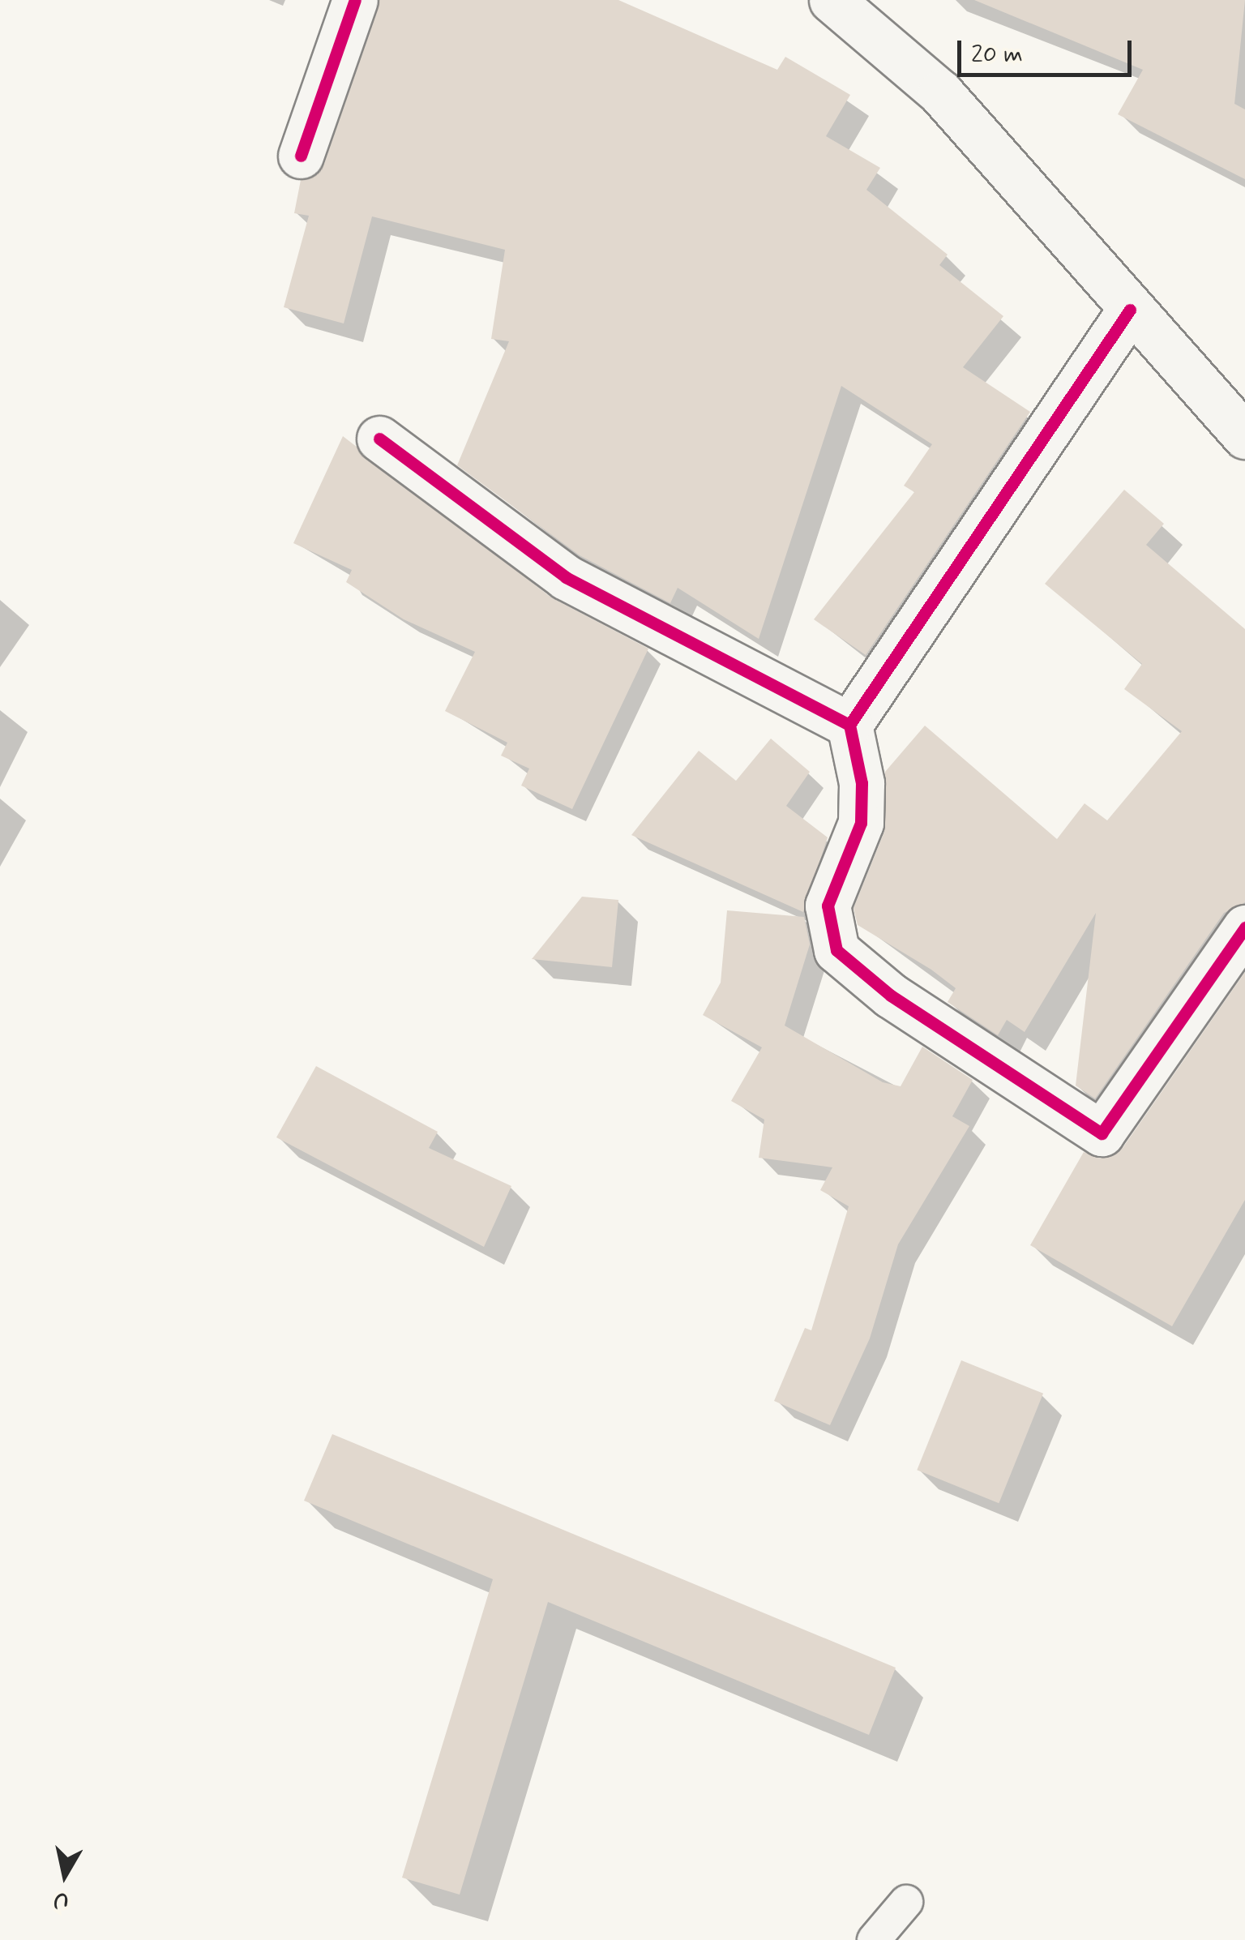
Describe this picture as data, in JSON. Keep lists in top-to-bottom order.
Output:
{
  "scale_bar": "20 m",
  "north": "bottom"
}
